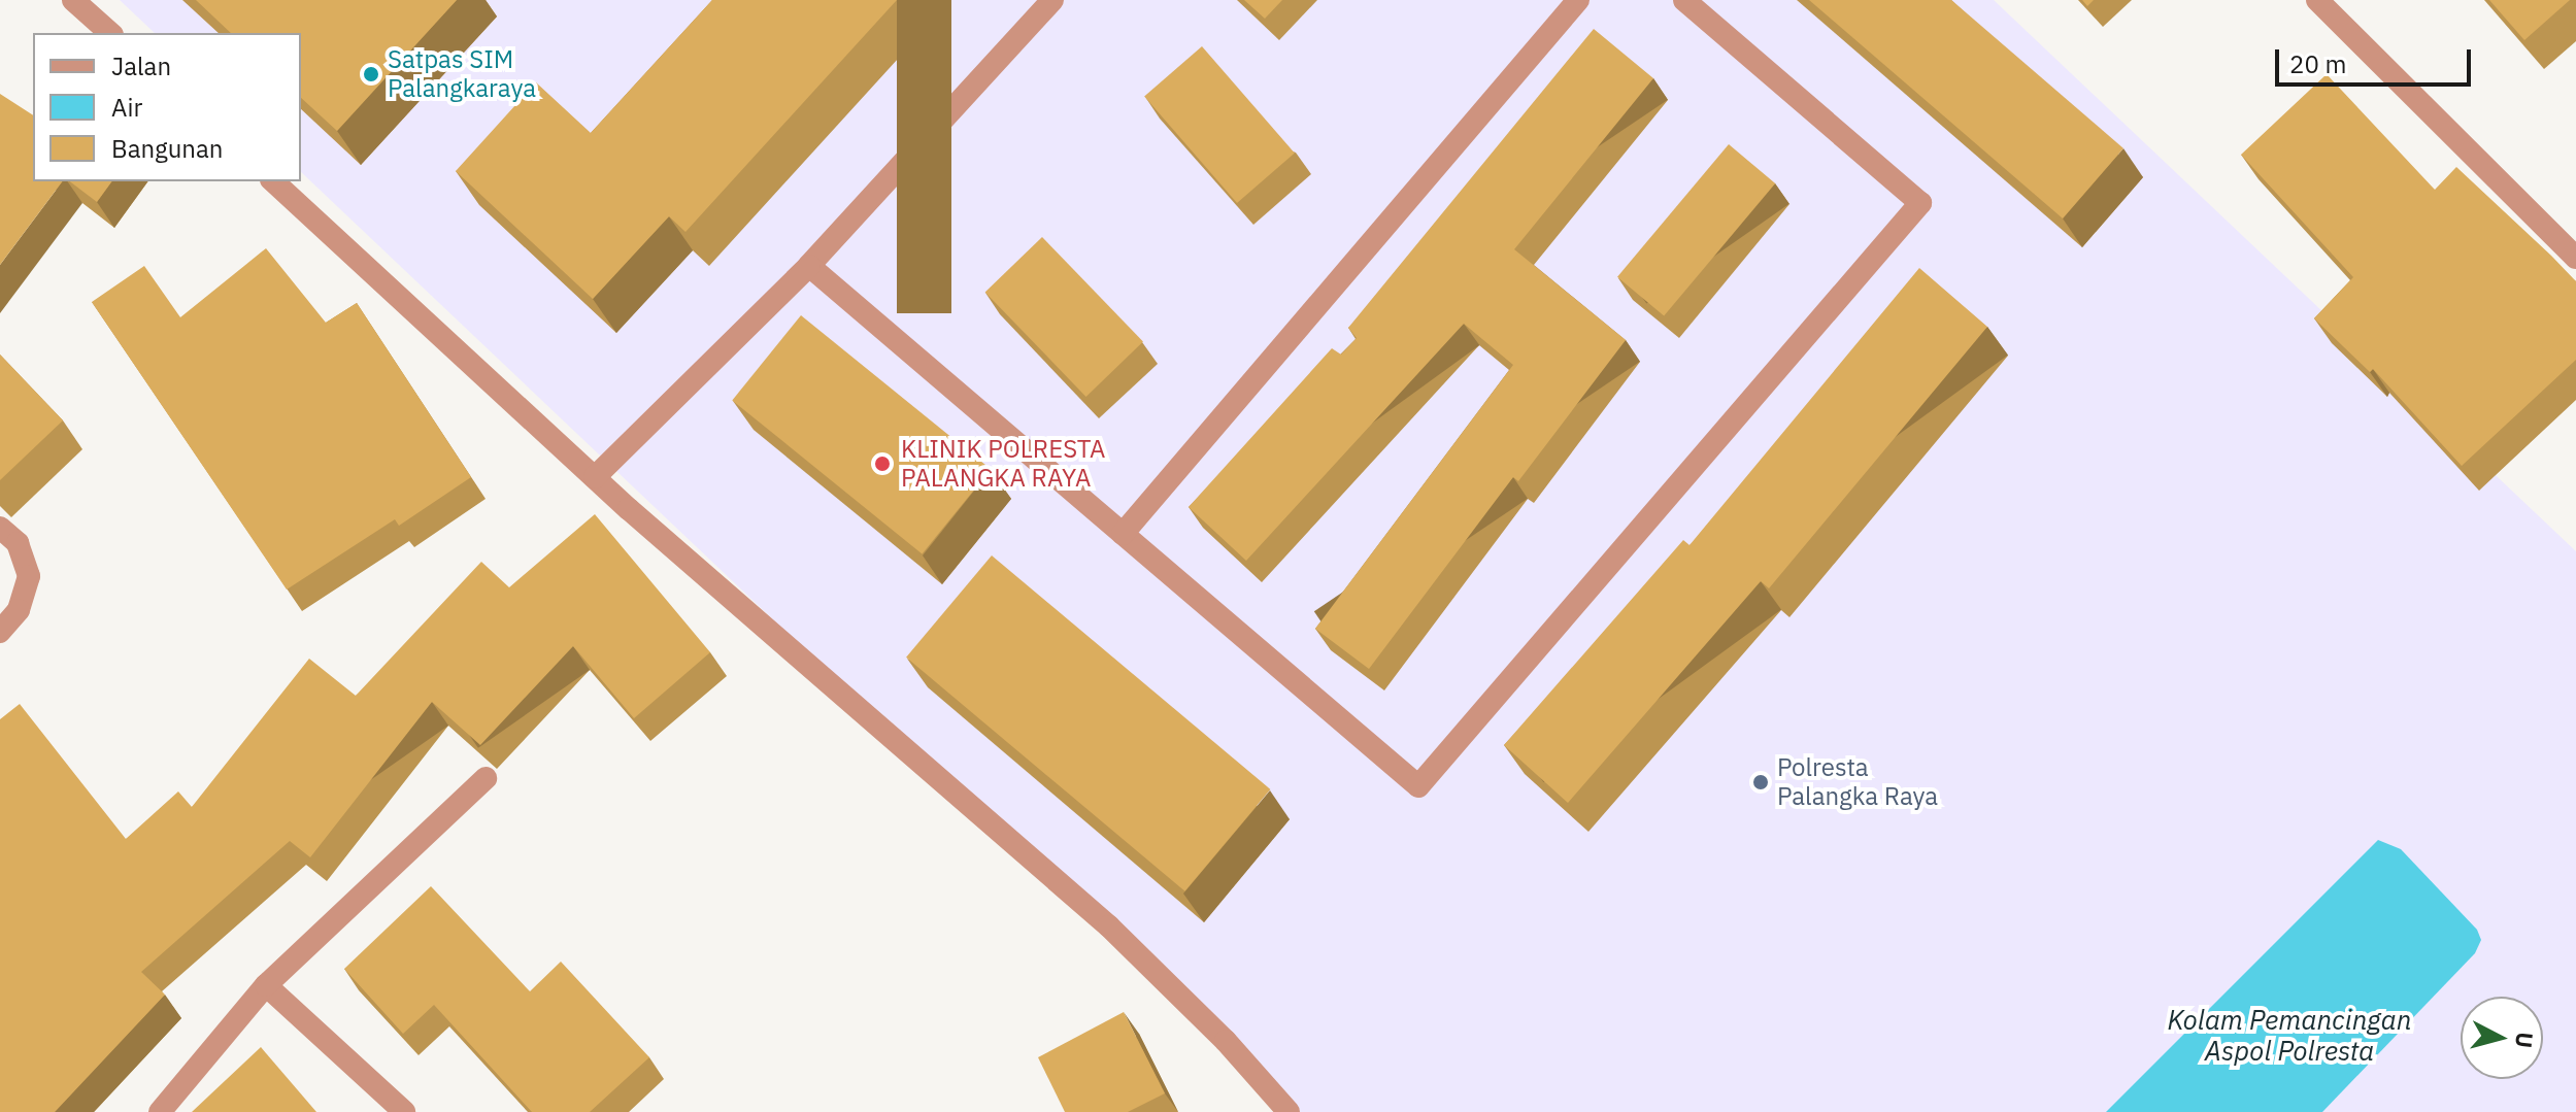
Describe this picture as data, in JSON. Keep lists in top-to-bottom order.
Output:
{
  "water": ["Kolam Pemancingan Aspol Polresta"],
  "places": ["Satpas SIM Palangkaraya", "KLINIK POLRESTA PALANGKA RAYA", "Polresta Palangka Raya"],
  "legend": ["Jalan", "Air", "Bangunan"],
  "scale_bar": "20 m",
  "north": "right"
}
